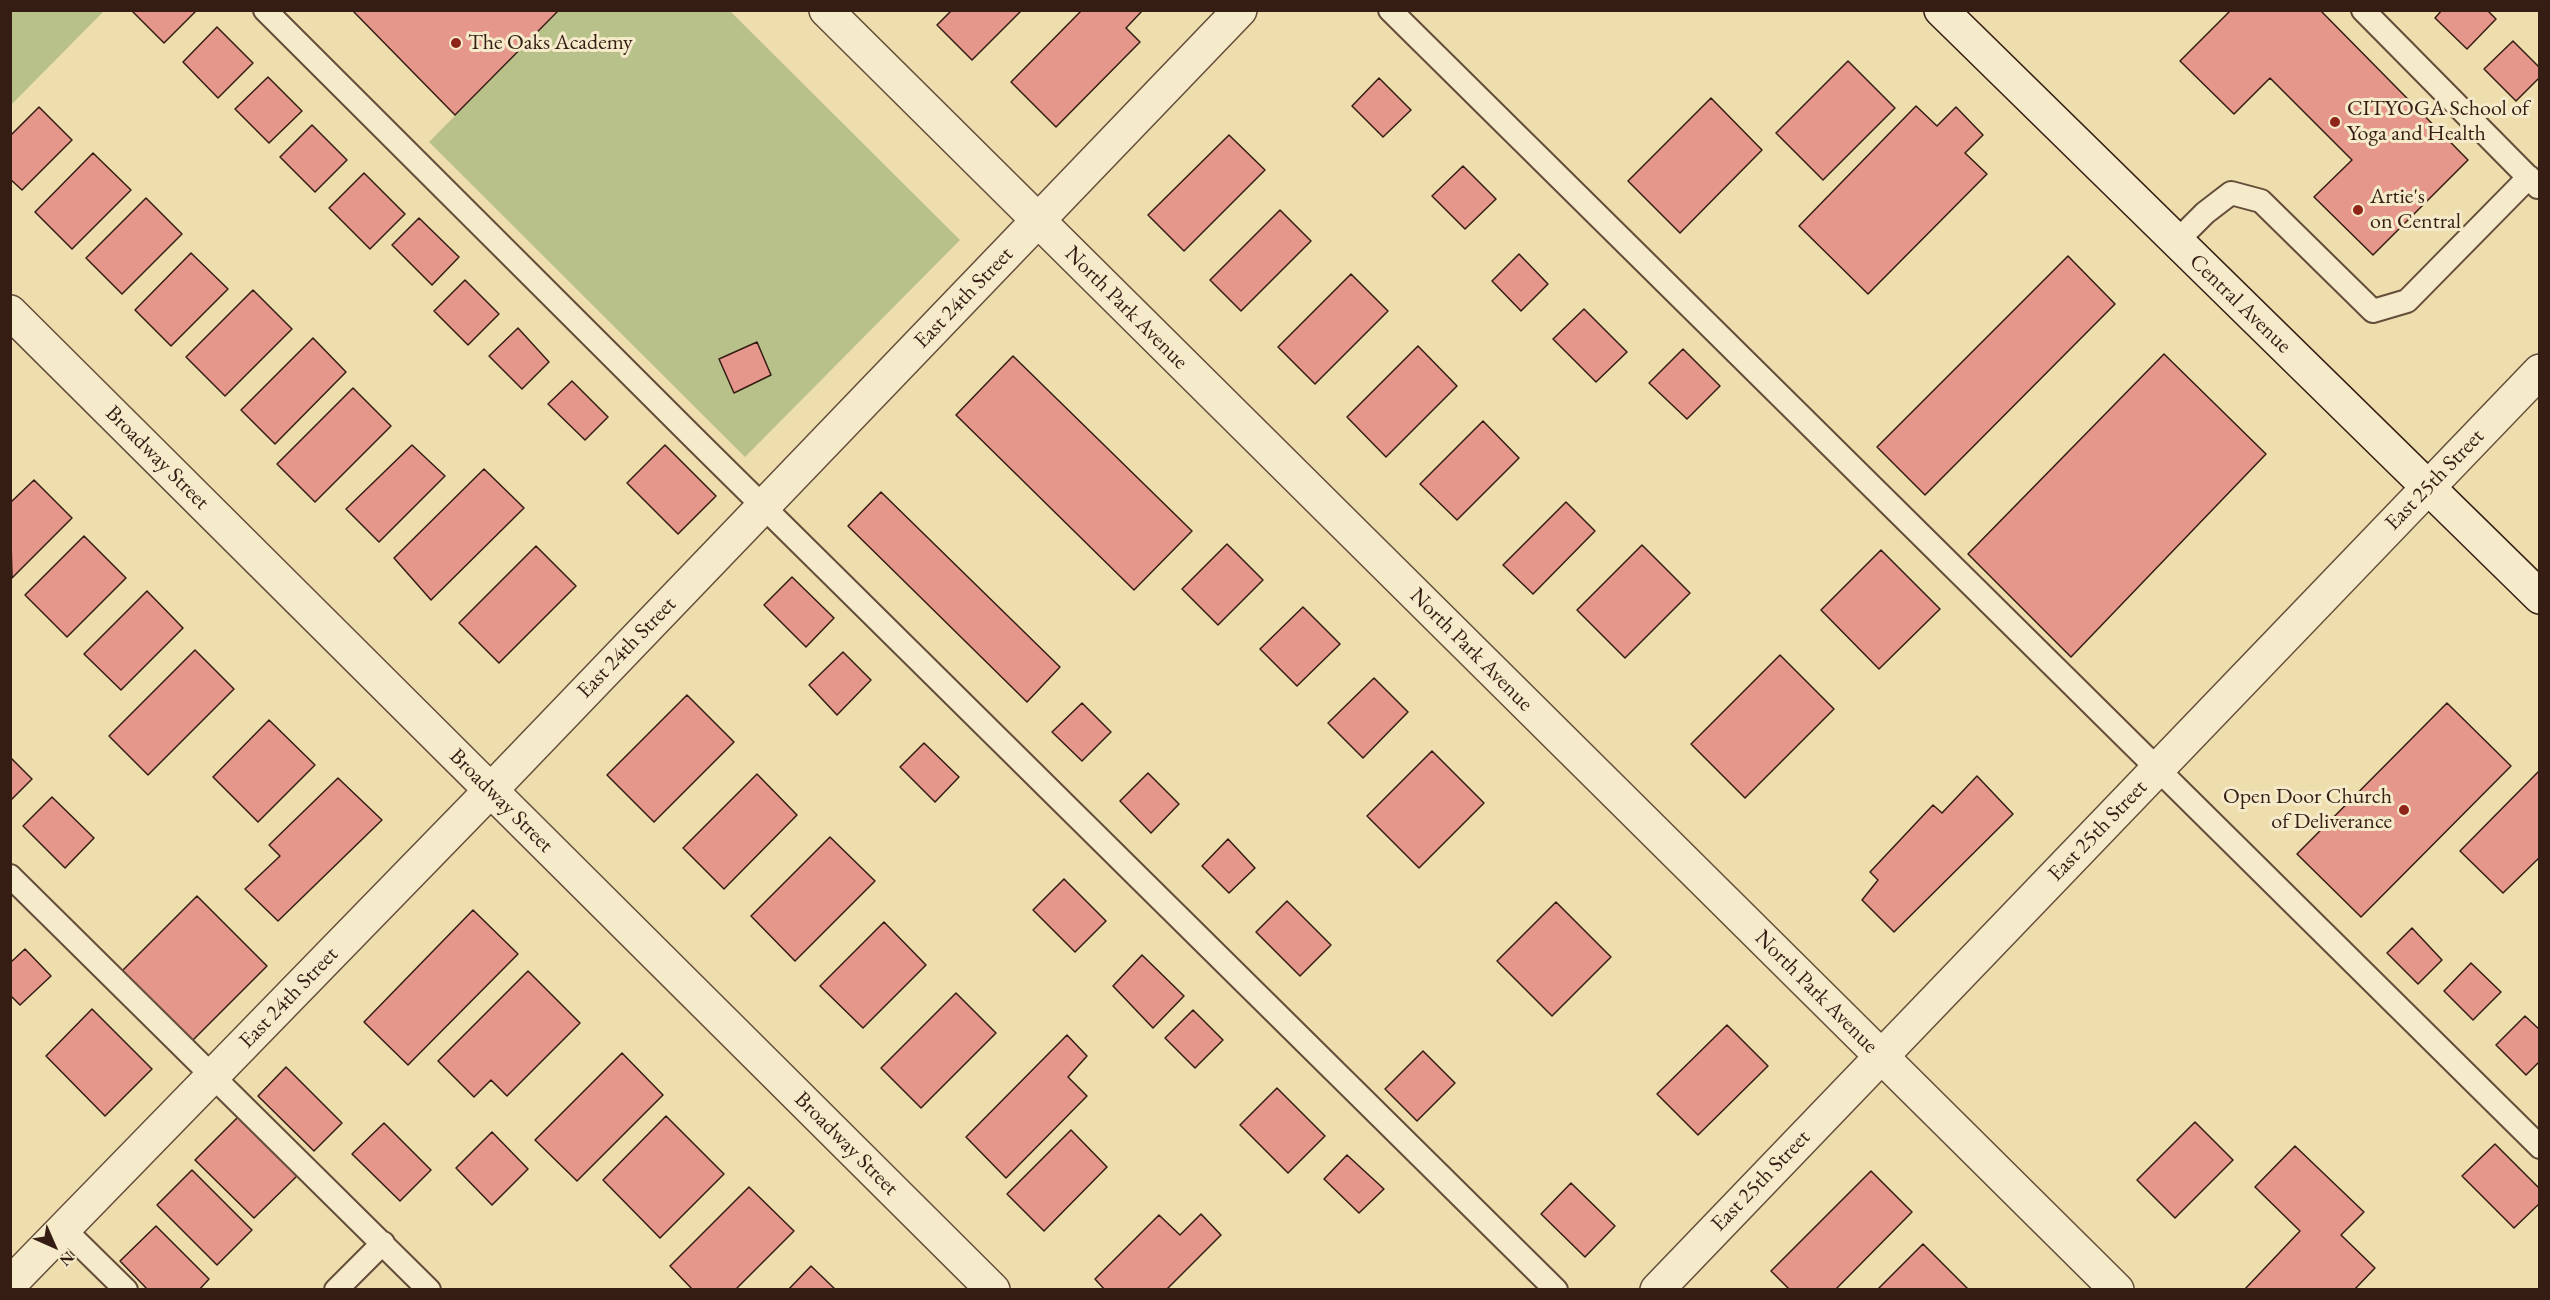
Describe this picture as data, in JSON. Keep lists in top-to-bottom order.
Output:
{
  "streets": {
    "street": [
      "East 24th Street",
      "Central Avenue",
      "North Park Avenue",
      "Broadway Street",
      "East 25th Street"
    ]
  },
  "crossings": [
    ["East 24th Street", "North Park Avenue"],
    ["East 24th Street", "Broadway Street"],
    ["Central Avenue", "East 25th Street"],
    ["North Park Avenue", "East 25th Street"]
  ],
  "places": [
    "The Oaks Academy",
    "CITYOGA School of Yoga and Health",
    "Artie's on Central",
    "Open Door Church of Deliverance"
  ],
  "north": "bottom right"
}
